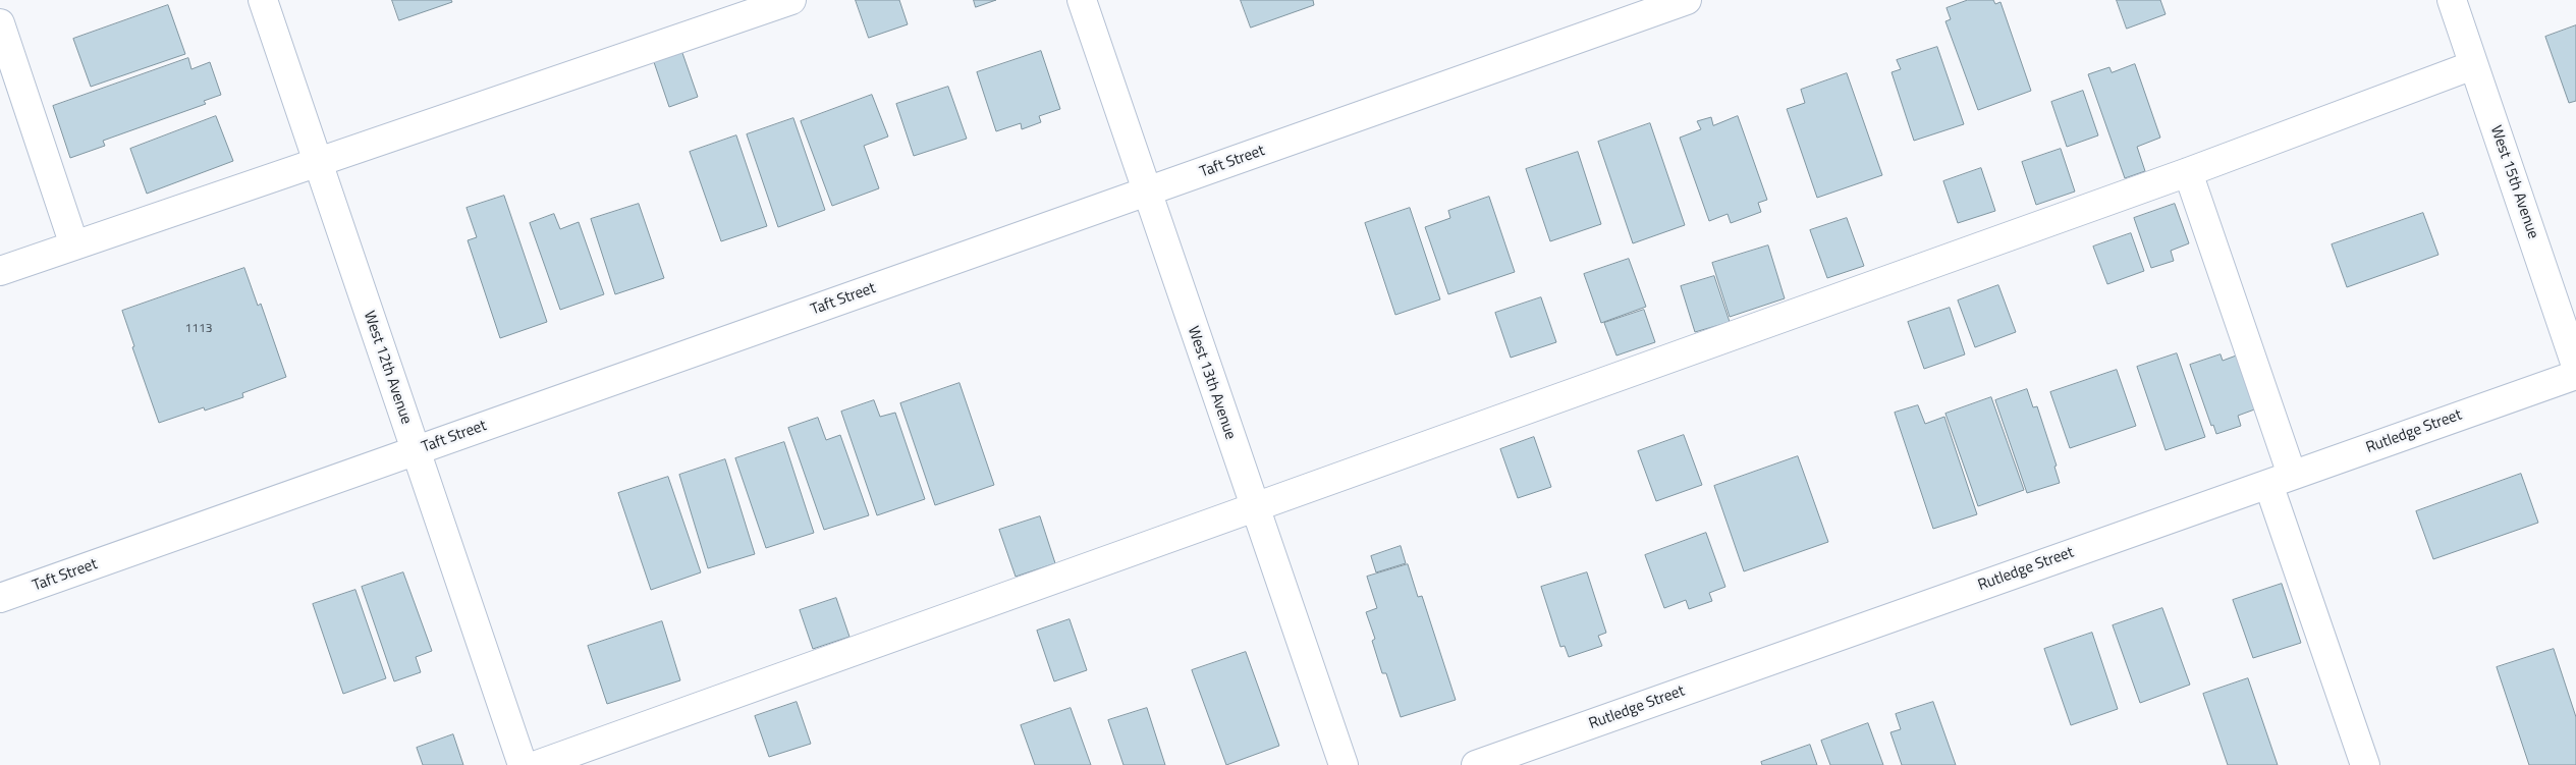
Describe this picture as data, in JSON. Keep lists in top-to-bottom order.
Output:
{
  "streets": {
    "street": [
      "Taft Street",
      "West 15th Avenue",
      "West 12th Avenue",
      "West 13th Avenue",
      "Rutledge Street"
    ]
  },
  "crossings": [
    ["Taft Street", "West 12th Avenue"],
    ["Taft Street", "West 13th Avenue"]
  ],
  "house_numbers": ["1113"]
}
